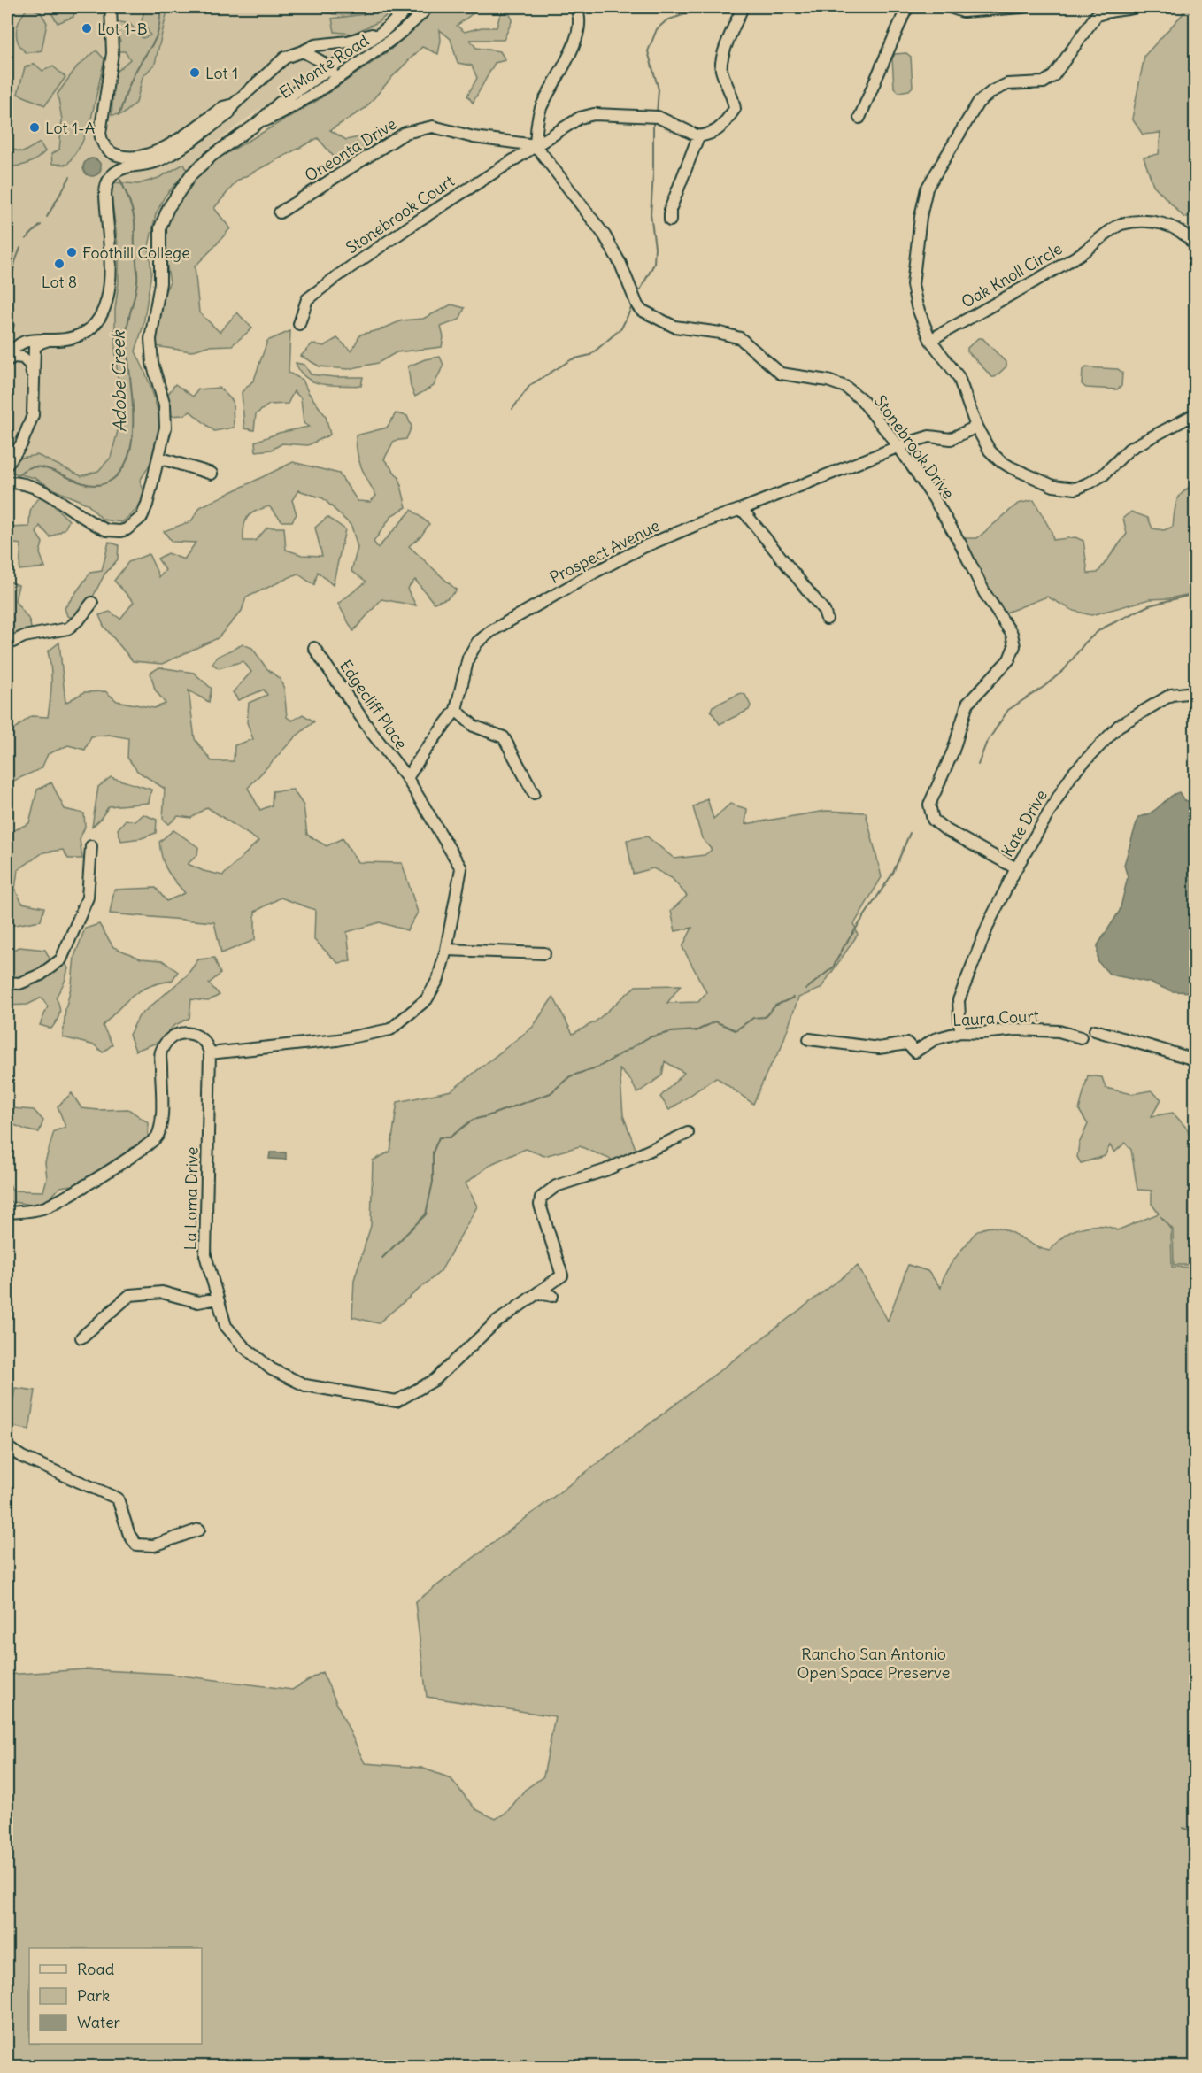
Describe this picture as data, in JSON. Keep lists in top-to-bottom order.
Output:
{
  "streets": {
    "street": [
      "El Monte Road",
      "Oneonta Drive",
      "Stonebrook Court",
      "Oak Knoll Circle",
      "Stonebrook Drive",
      "Prospect Avenue",
      "Edgecliff Place",
      "Kate Drive",
      "Laura Court",
      "La Loma Drive"
    ]
  },
  "crossings": [
    ["Oneonta Drive", "Stonebrook Court"],
    ["Oneonta Drive", "Stonebrook Drive"],
    ["Stonebrook Court", "Stonebrook Drive"],
    ["Stonebrook Drive", "Prospect Avenue"],
    ["Stonebrook Drive", "Kate Drive"],
    ["Prospect Avenue", "Edgecliff Place"],
    ["Kate Drive", "Laura Court"]
  ],
  "water": ["Adobe Creek"],
  "parks": ["Rancho San Antonio Open Space Preserve"],
  "places": [
    "Lot 1-B",
    "Lot 1",
    "Lot 1-A",
    "Foothill College",
    "Lot 8"
  ],
  "legend": ["Road", "Park", "Water"]
}
